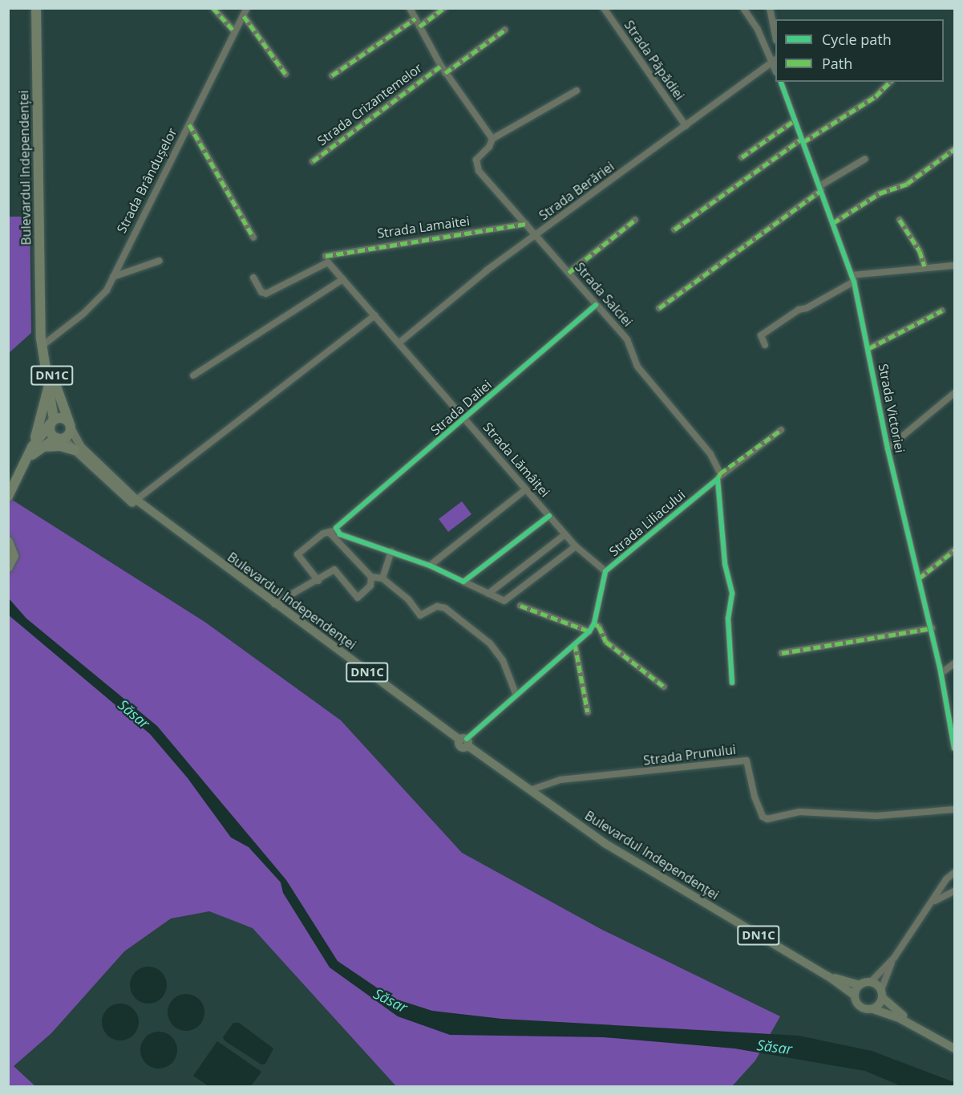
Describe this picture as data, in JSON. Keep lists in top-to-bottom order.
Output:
{
  "streets": {
    "highway": ["Bulevardul Independenței", "DN1C"],
    "street": [
      "Strada Păpădiei",
      "Strada Crizantemelor",
      "Strada Brândușelor",
      "Strada Berăriei",
      "Strada Lamaitei",
      "Strada Salciei",
      "Strada Daliei",
      "Strada Victoriei",
      "Strada Lămâiței",
      "Strada Liliacului",
      "Strada Prunului"
    ]
  },
  "crossings": [
    ["Strada Păpădiei", "Strada Berăriei"],
    ["Bulevardul Independenței", "Strada Brândușelor"],
    ["Bulevardul Independenței", "DN1C"],
    ["Bulevardul Independenței", "Strada Liliacului"],
    ["Bulevardul Independenței", "Strada Prunului"],
    ["Strada Berăriei", "Strada Salciei"],
    ["Strada Berăriei", "Strada Lămâiței"],
    ["Strada Lamaitei", "Strada Salciei"],
    ["Strada Lamaitei", "Strada Lămâiței"],
    ["Strada Salciei", "Strada Daliei"],
    ["Strada Salciei", "Strada Liliacului"],
    ["Strada Daliei", "Strada Lămâiței"],
    ["Strada Lămâiței", "Strada Liliacului"]
  ],
  "water": ["Săsar"],
  "legend": ["Cycle path", "Path"]
}
